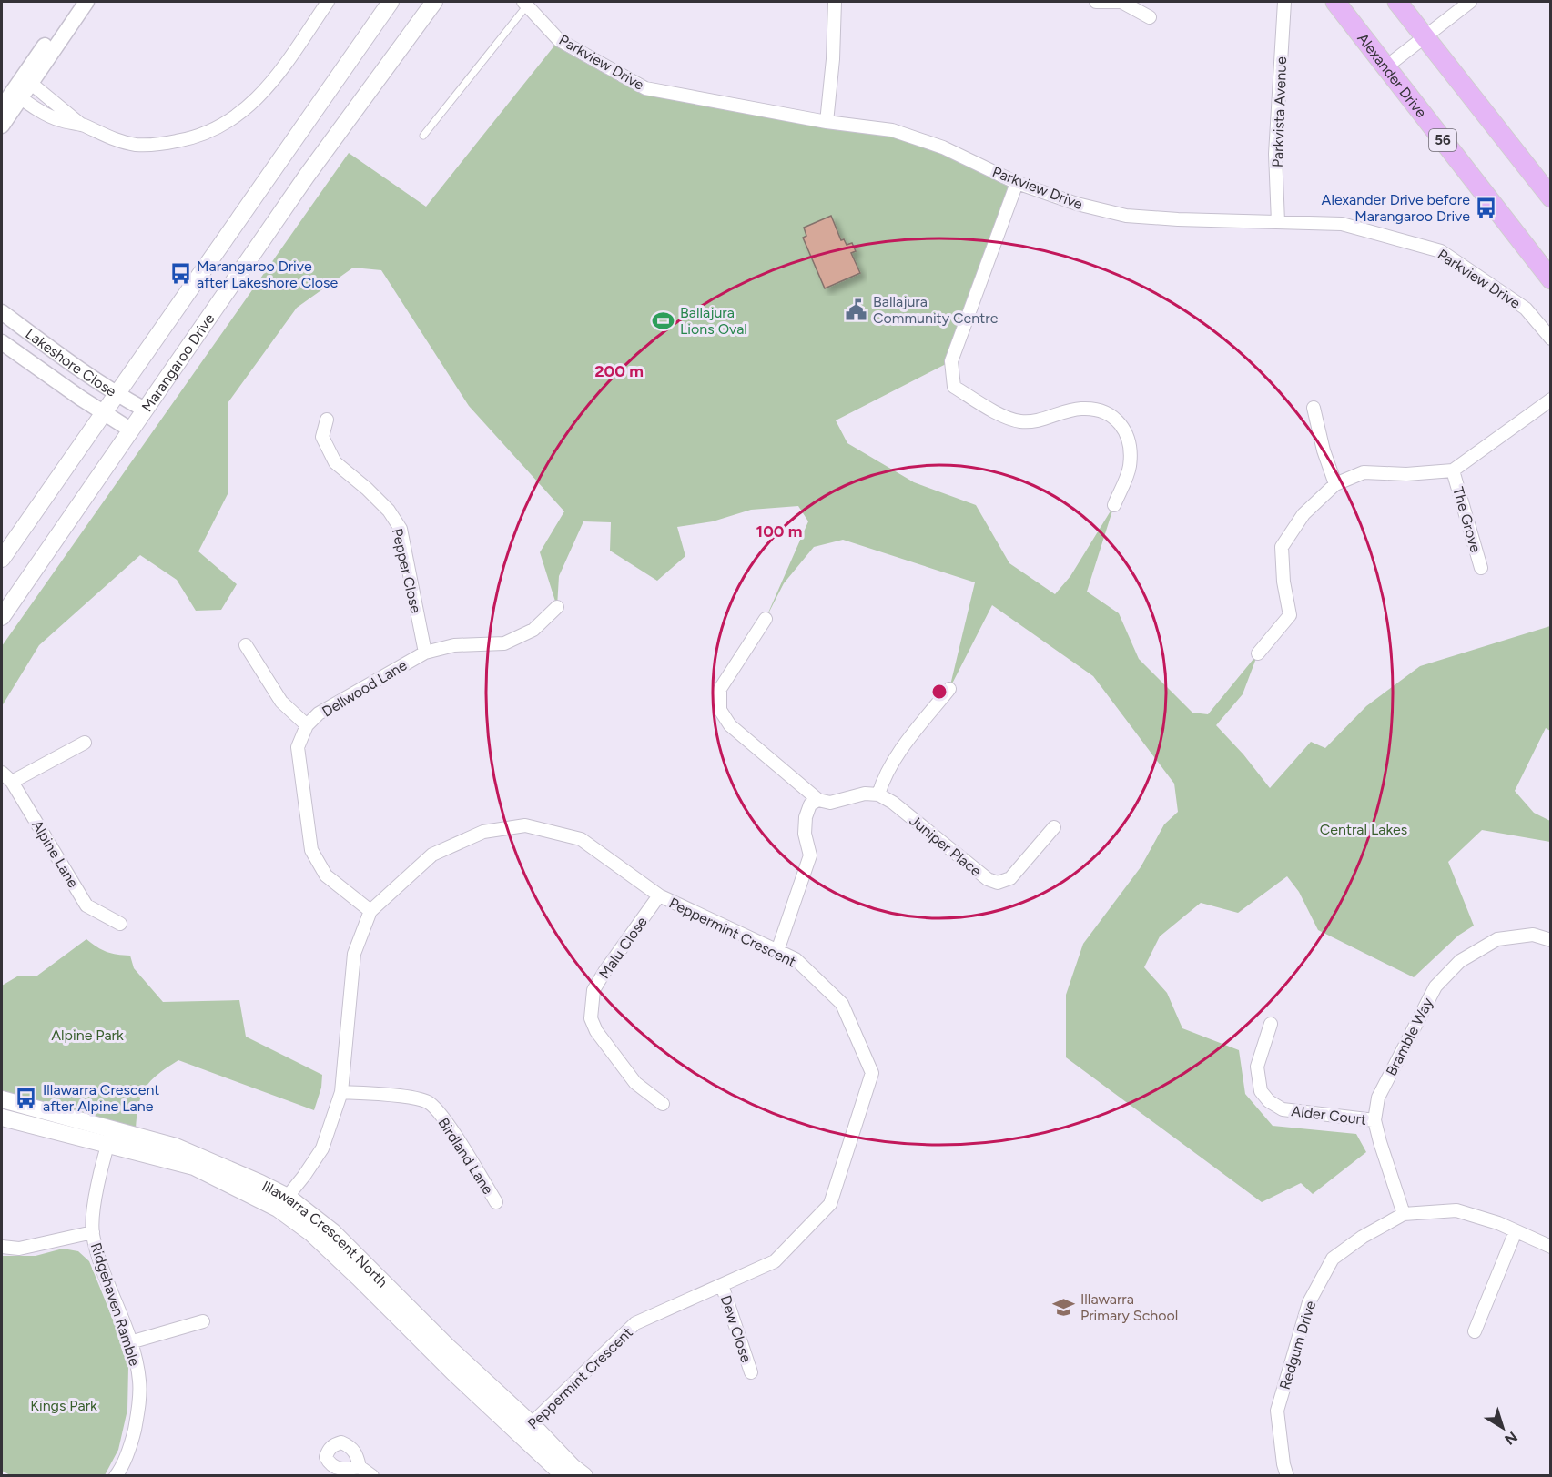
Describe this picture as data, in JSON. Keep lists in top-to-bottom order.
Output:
{
  "streets": {
    "main road": [
      "Alexander Drive",
      "56",
      "Marangaroo Drive",
      "Illawarra Crescent North"
    ],
    "street": [
      "Parkview Drive",
      "Parkvista Avenue",
      "Lakeshore Close",
      "The Grove",
      "Pepper Close",
      "Dellwood Lane",
      "Juniper Place",
      "Alpine Lane",
      "Peppermint Crescent",
      "Malu Close",
      "Bramble Way",
      "Alder Court",
      "Birdland Lane",
      "Ridgehaven Ramble",
      "Dew Close",
      "Redgum Drive"
    ]
  },
  "crossings": [
    ["Parkview Drive", "Parkvista Avenue"],
    ["Marangaroo Drive", "Lakeshore Close"],
    ["Pepper Close", "Dellwood Lane"],
    ["Dellwood Lane", "Peppermint Crescent"],
    ["Peppermint Crescent", "Malu Close"],
    ["Peppermint Crescent", "Birdland Lane"],
    ["Peppermint Crescent", "Illawarra Crescent North"],
    ["Peppermint Crescent", "Dew Close"],
    ["Bramble Way", "Alder Court"],
    ["Bramble Way", "Redgum Drive"],
    ["Illawarra Crescent North", "Ridgehaven Ramble"]
  ],
  "parks": ["Central Lakes", "Alpine Park", "Kings Park"],
  "places": {
    "bus stop": ["Alexander Drive before Marangaroo Drive", "Marangaroo Drive after Lakeshore Close", "Illawarra Crescent after Alpine Lane"],
    "public building": ["Ballajura Community Centre"],
    "sports": ["Ballajura Lions Oval"],
    "school or university": ["Illawarra Primary School"]
  },
  "north": "bottom right",
  "rings": ["200 m", "100 m"]
}
